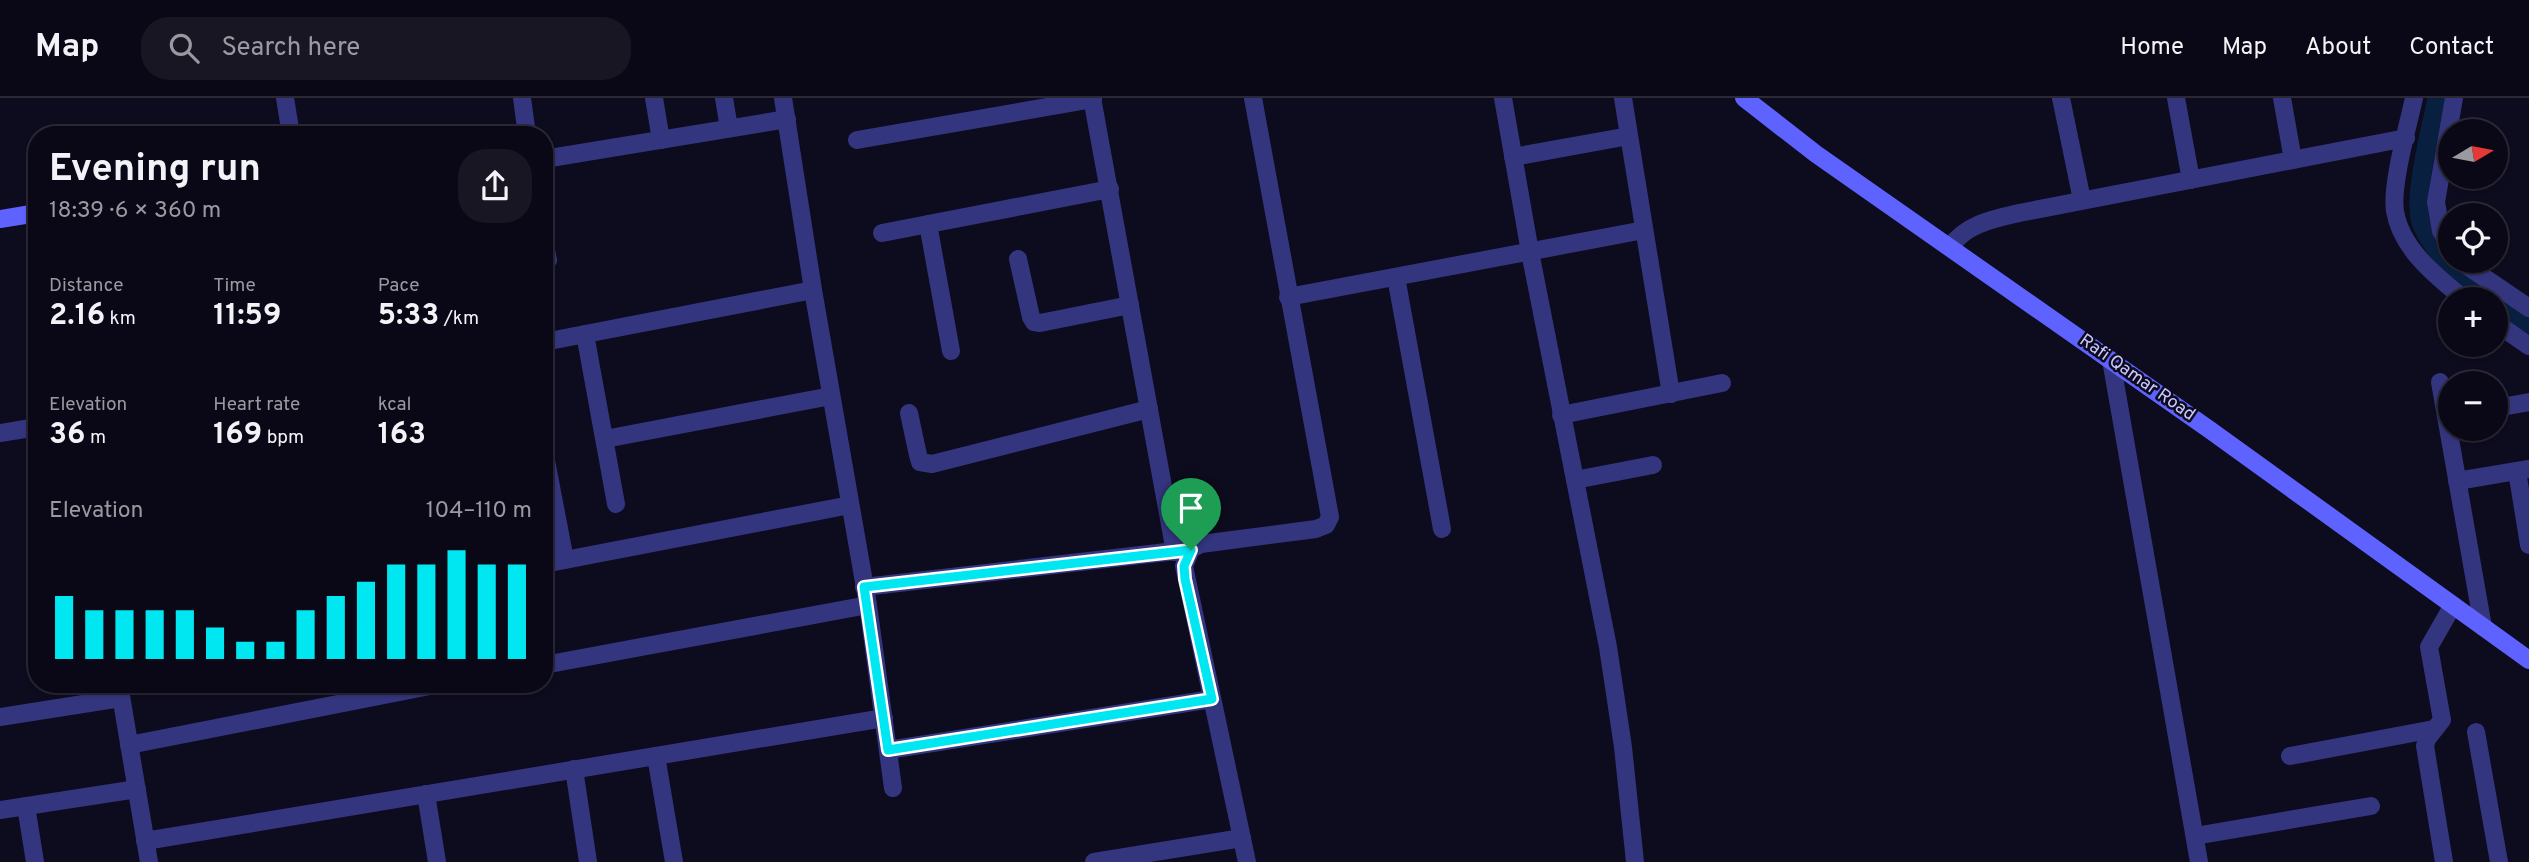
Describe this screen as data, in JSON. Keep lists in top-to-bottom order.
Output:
{
  "streets": {
    "street": ["Rafi Qamar Road"]
  },
  "north": "right",
  "page": {
    "header": "Map",
    "search": "Search here",
    "nav": [
      "Home",
      "Map",
      "About",
      "Contact"
    ],
    "map_buttons": ["+", "−"],
    "heading": ["Evening run", "18:39 · 6 × 360 m"],
    "stats": [
      ["Distance", "2.16 km"],
      ["Time", "11:59"],
      ["Pace", "5:33 /km"],
      ["Elevation", "36 m"],
      ["Heart rate", "169 bpm"],
      ["kcal", "163"]
    ],
    "chart": ["Elevation", "104–110 m"]
  }
}
